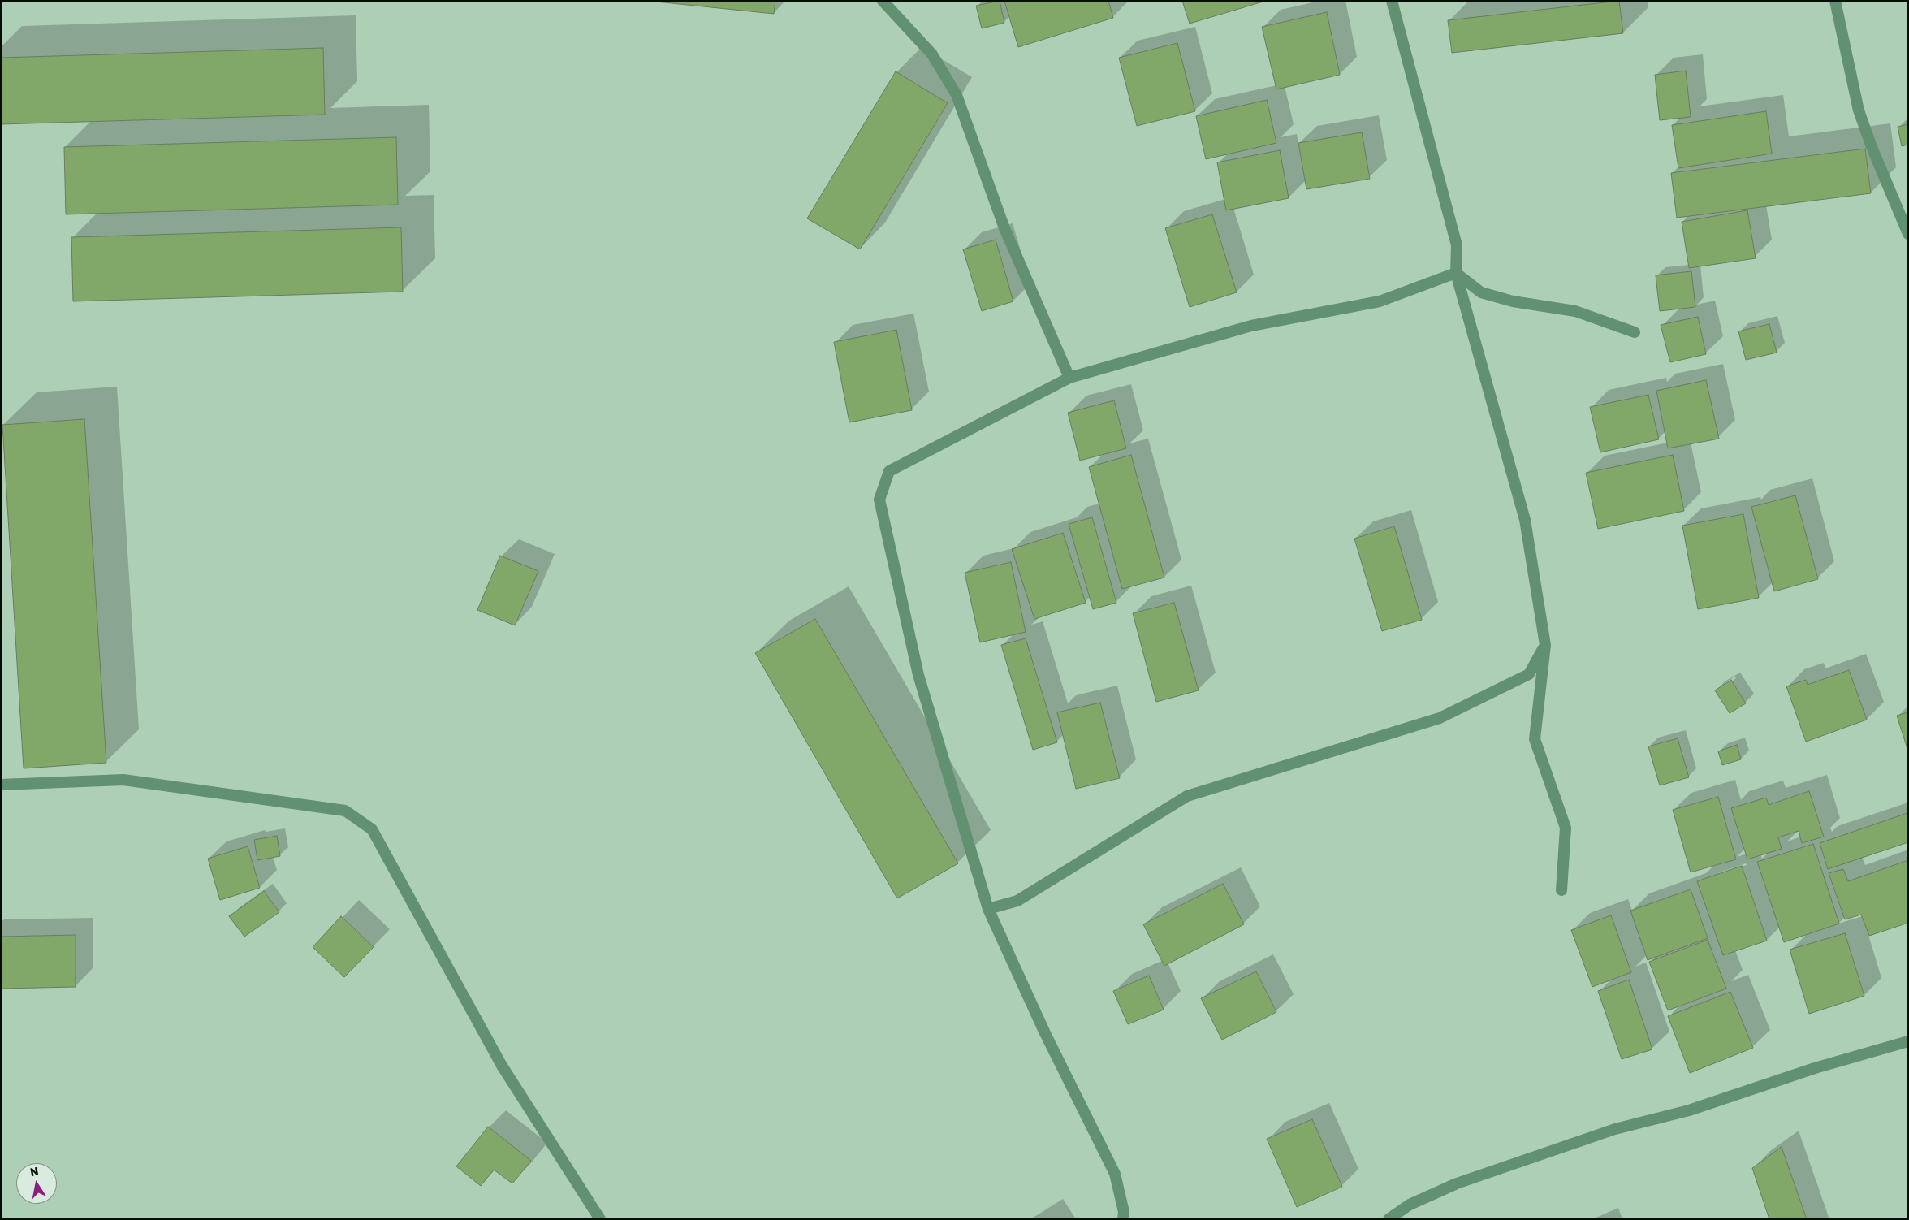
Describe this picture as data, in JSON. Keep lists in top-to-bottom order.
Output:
{
  "north": "top"
}
